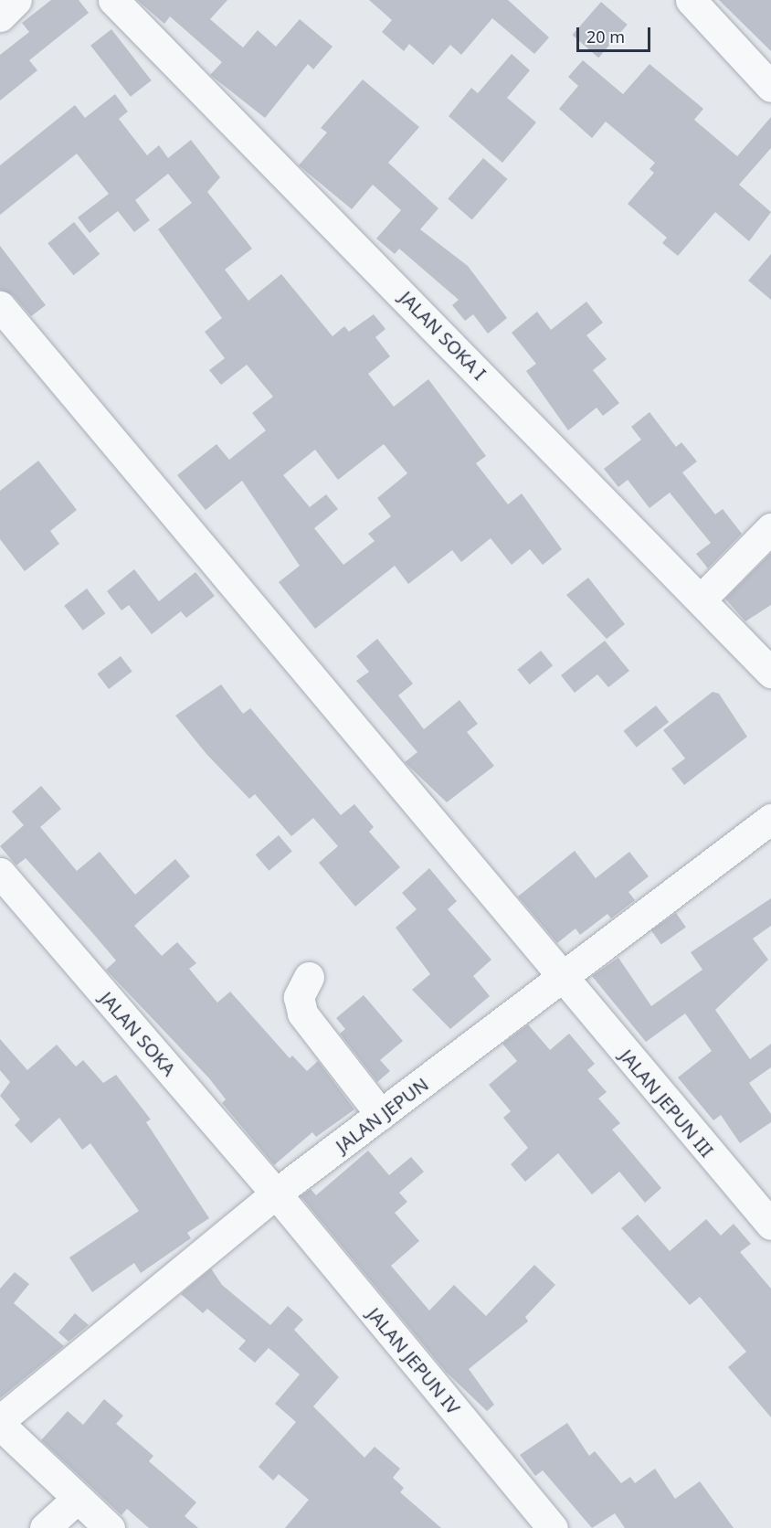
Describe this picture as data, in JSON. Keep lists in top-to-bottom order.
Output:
{
  "streets": {
    "street": [
      "JALAN SOKA I",
      "JALAN SOKA",
      "JALAN JEPUN III",
      "JALAN JEPUN",
      "JALAN JEPUN IV"
    ]
  },
  "crossings": [
    ["JALAN SOKA", "JALAN JEPUN"],
    ["JALAN SOKA", "JALAN JEPUN IV"],
    ["JALAN JEPUN III", "JALAN JEPUN"],
    ["JALAN JEPUN", "JALAN JEPUN IV"]
  ],
  "scale_bar": "20 m"
}
